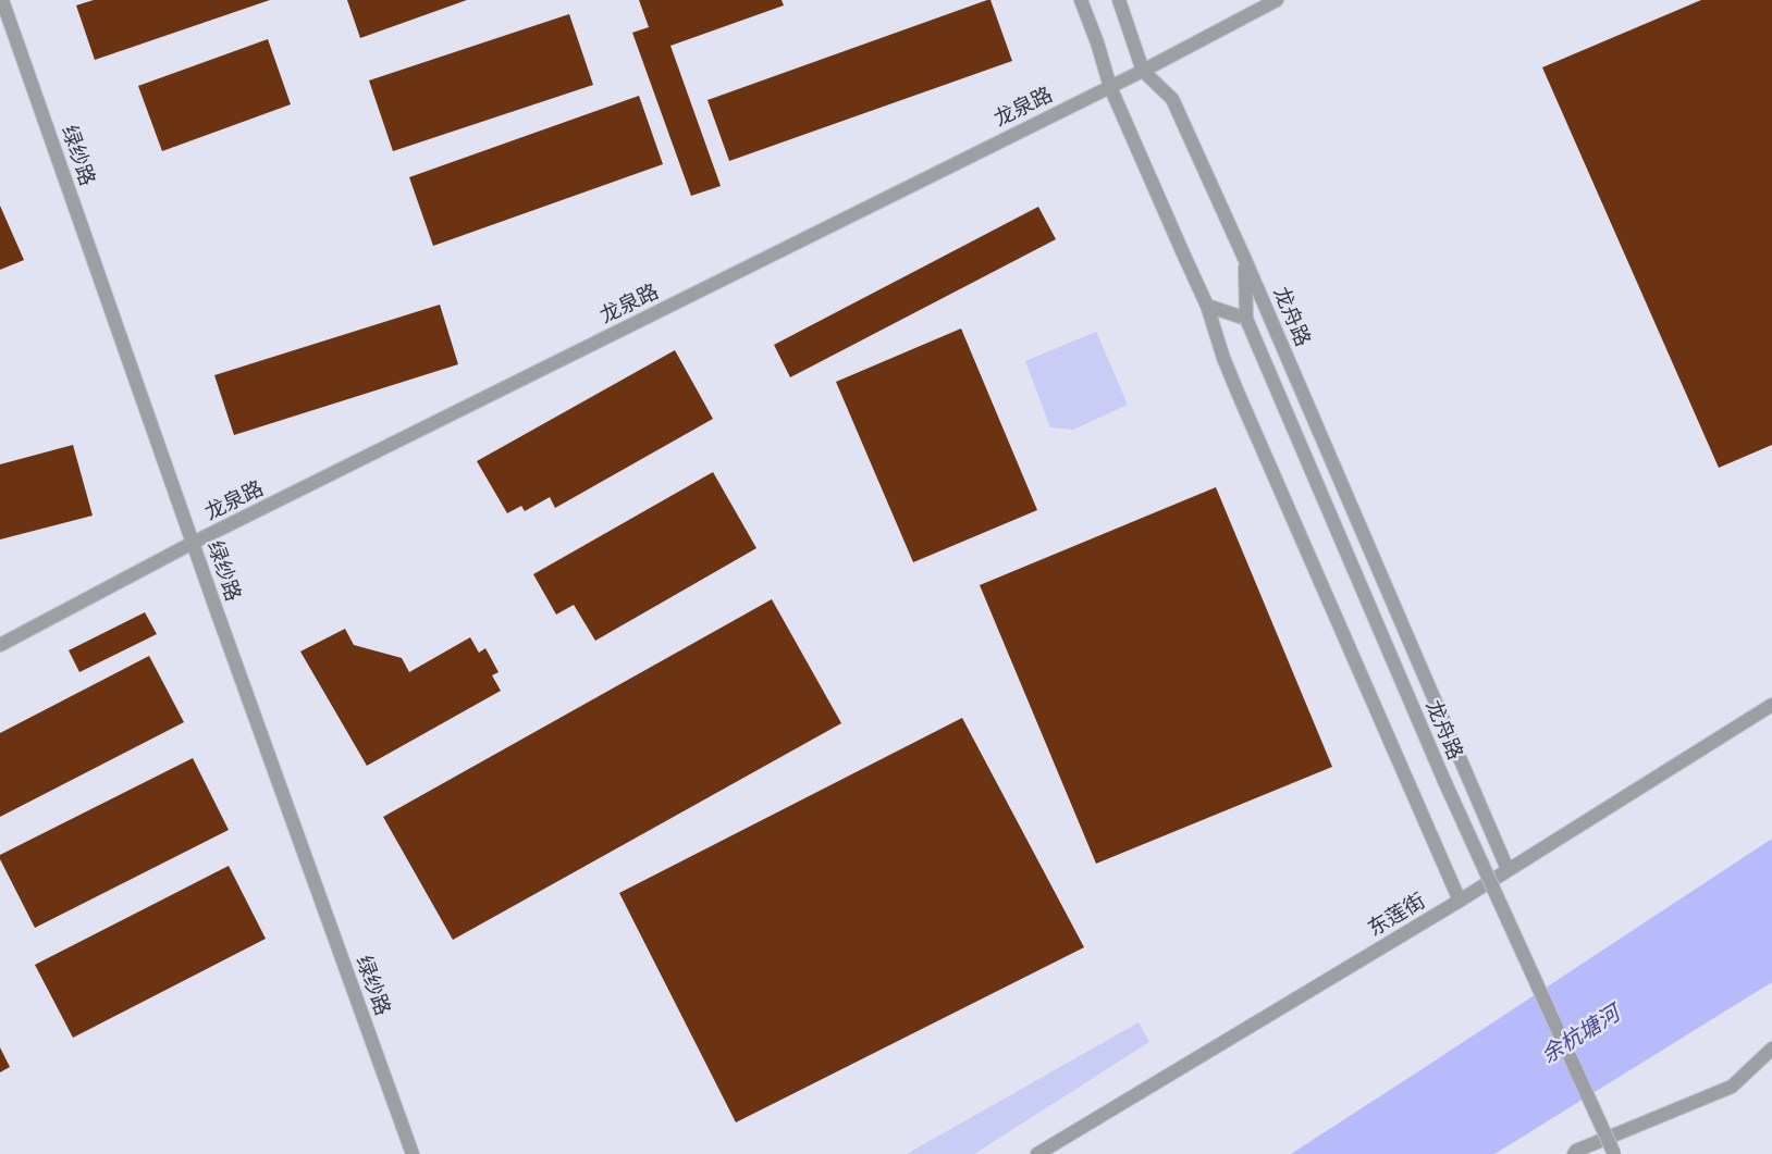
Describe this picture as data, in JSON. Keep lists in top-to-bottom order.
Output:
{
  "streets": {
    "street": [
      "龙泉路",
      "绿纱路",
      "龙舟路",
      "东莲街"
    ]
  },
  "crossings": [
    ["龙泉路", "绿纱路"],
    ["龙泉路", "龙舟路"],
    ["龙舟路", "东莲街"]
  ],
  "water": ["余杭塘河"]
}
